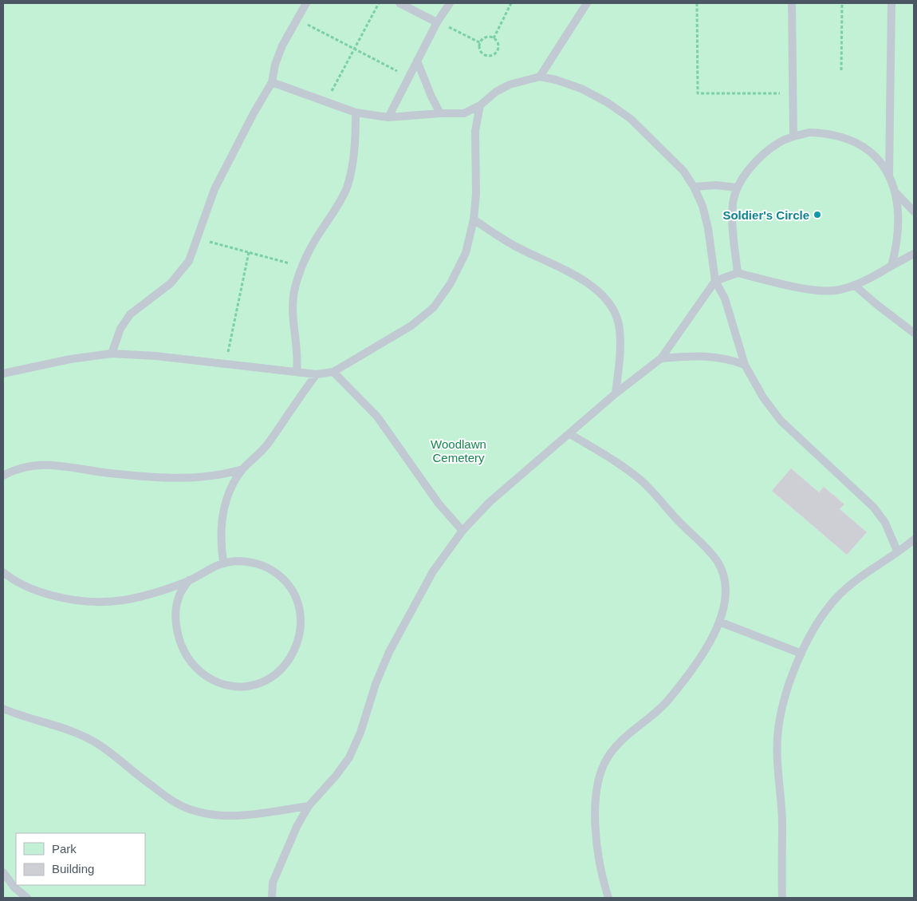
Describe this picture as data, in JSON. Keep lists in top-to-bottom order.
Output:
{
  "parks": ["Woodlawn Cemetery"],
  "places": ["Soldier's Circle"],
  "legend": ["Park", "Building"]
}
